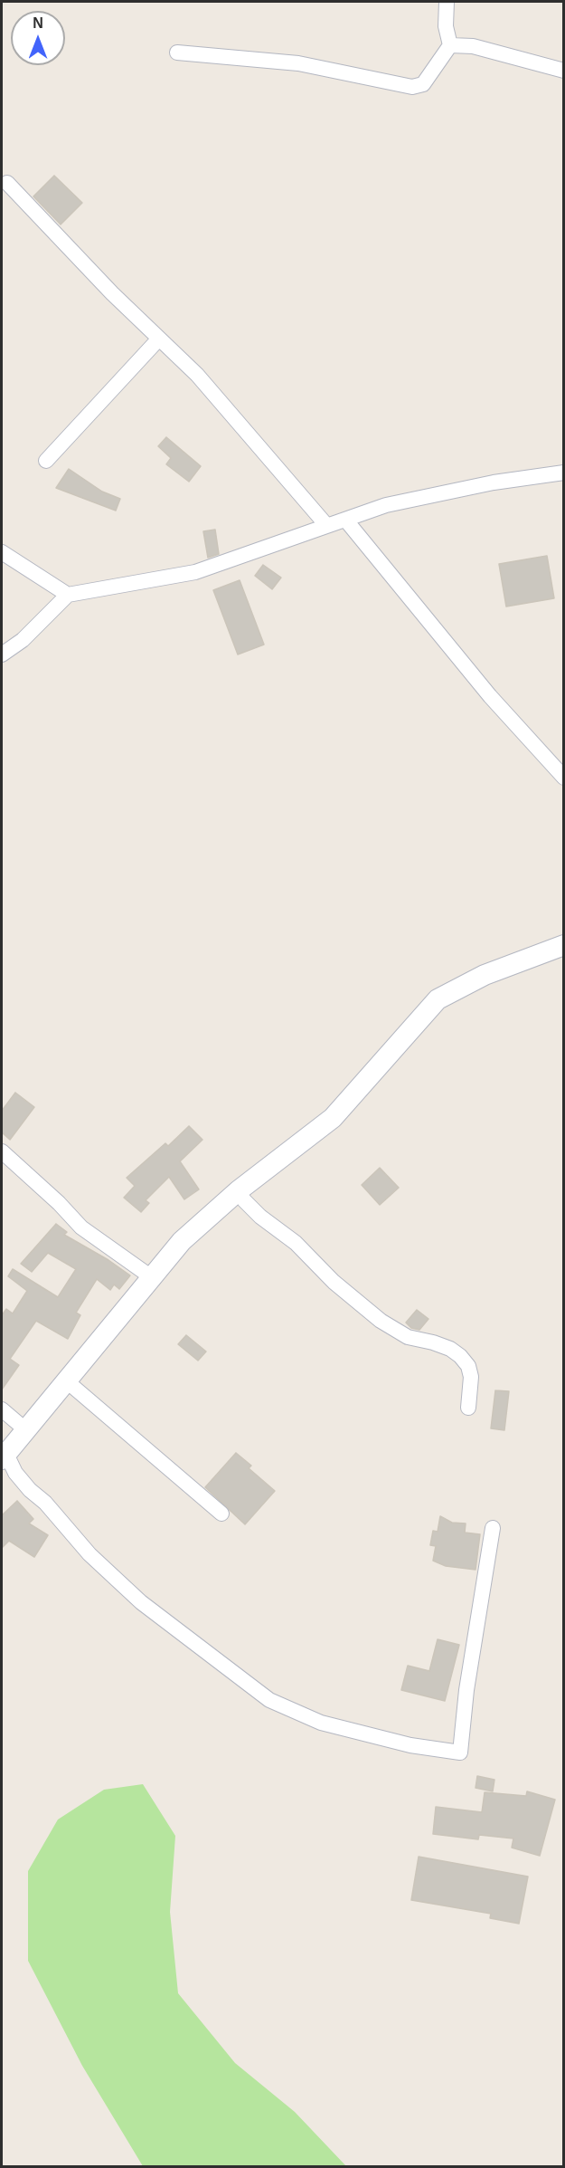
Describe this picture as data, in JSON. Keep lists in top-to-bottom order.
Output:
{
  "north": "top"
}
